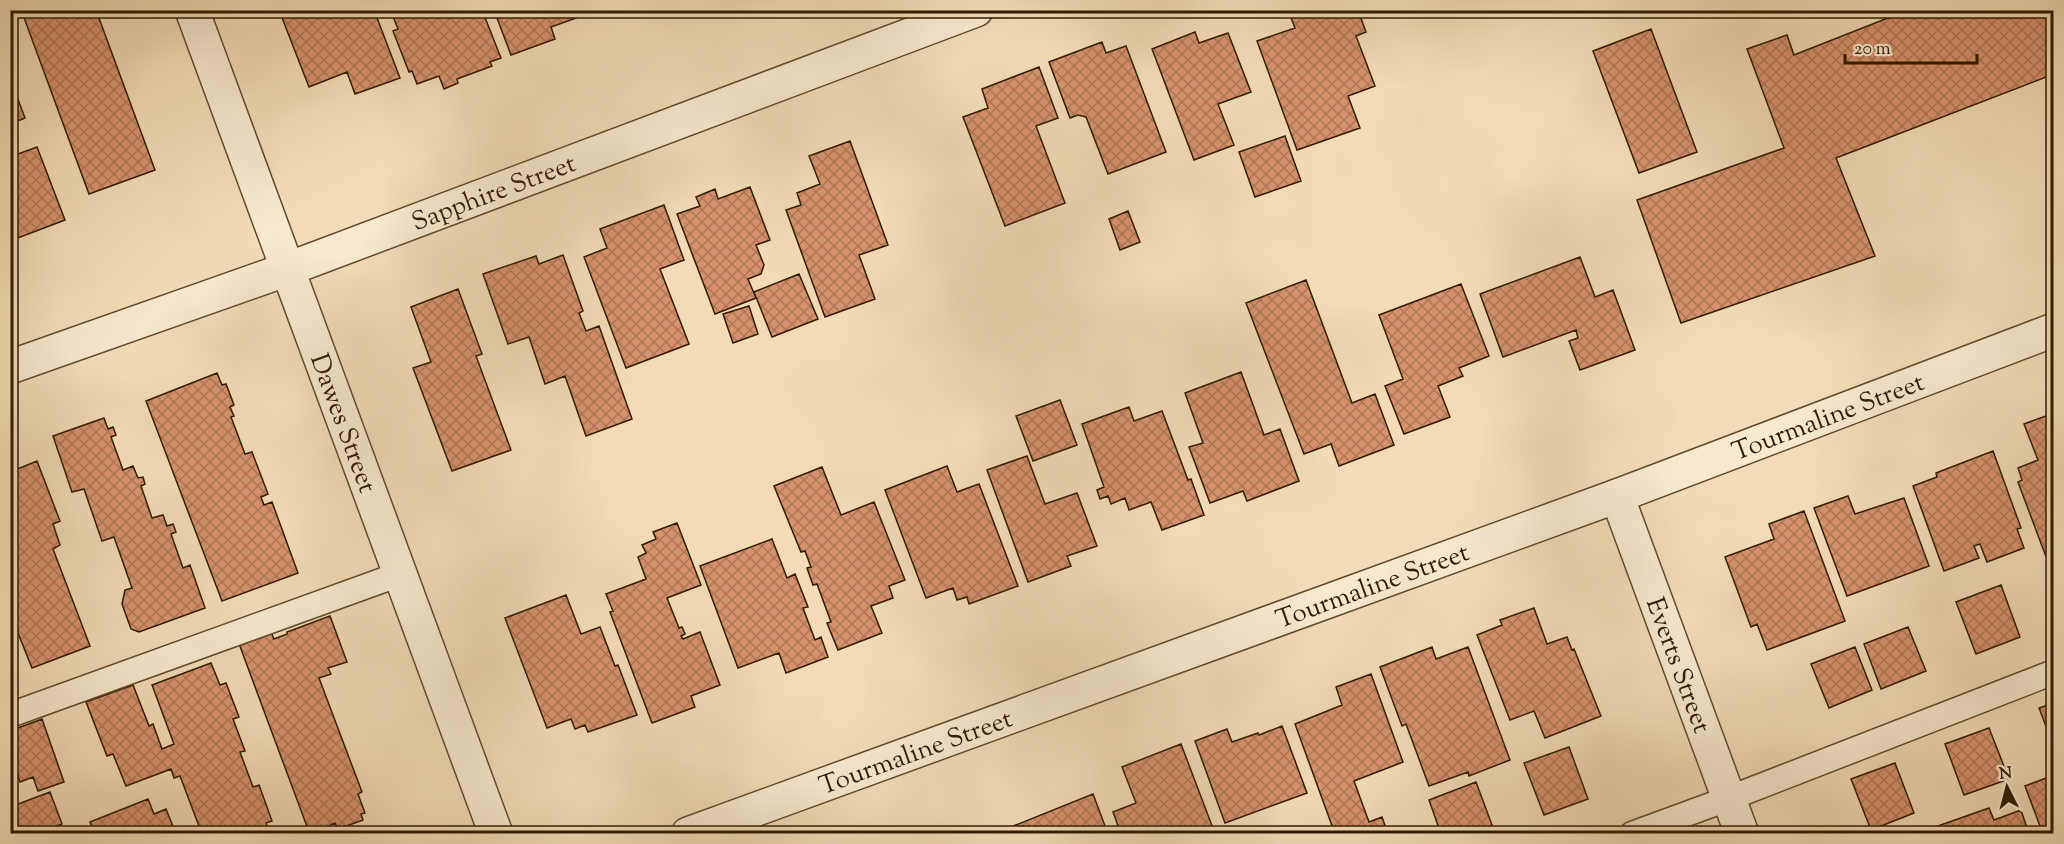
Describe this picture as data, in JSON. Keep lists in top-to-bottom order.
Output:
{
  "streets": {
    "street": [
      "Sapphire Street",
      "Tourmaline Street",
      "Dawes Street",
      "Everts Street"
    ]
  },
  "crossings": [
    ["Sapphire Street", "Dawes Street"],
    ["Tourmaline Street", "Everts Street"]
  ],
  "scale_bar": "20 m",
  "north": "top"
}
